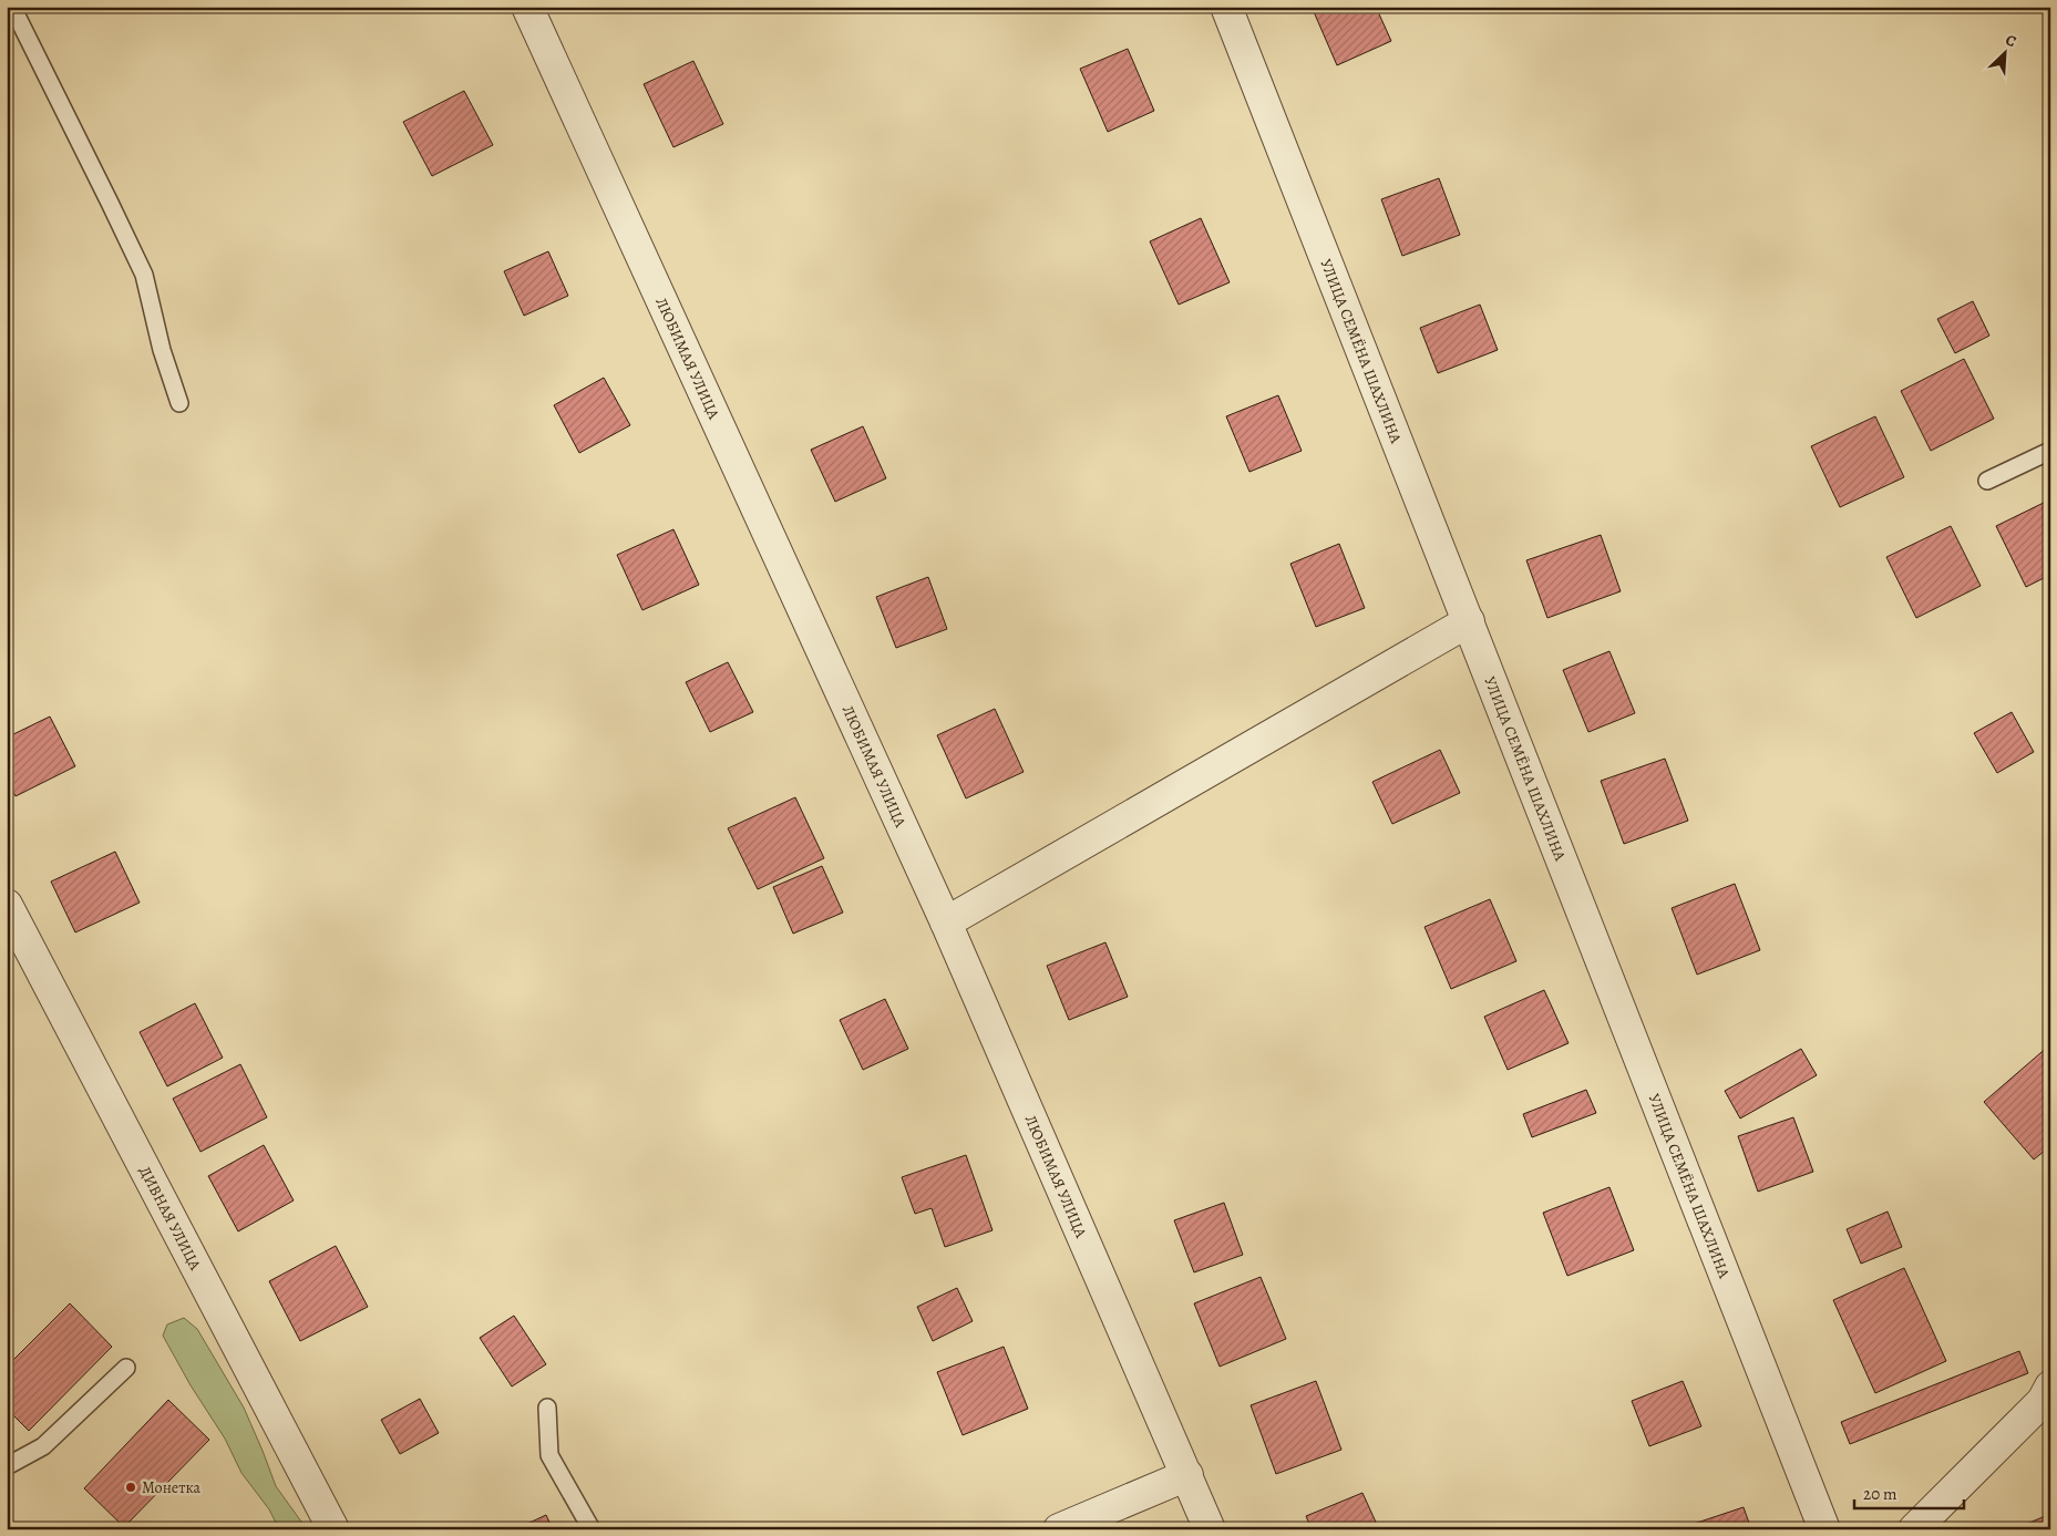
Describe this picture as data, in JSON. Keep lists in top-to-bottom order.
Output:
{
  "streets": {
    "street": ["УЛИЦА СЕМЁНА ШАХЛИНА", "ЛЮБИМАЯ УЛИЦА", "ДИВНАЯ УЛИЦА"]
  },
  "places": ["Монетка"],
  "scale_bar": "20 m",
  "north": "top right"
}
